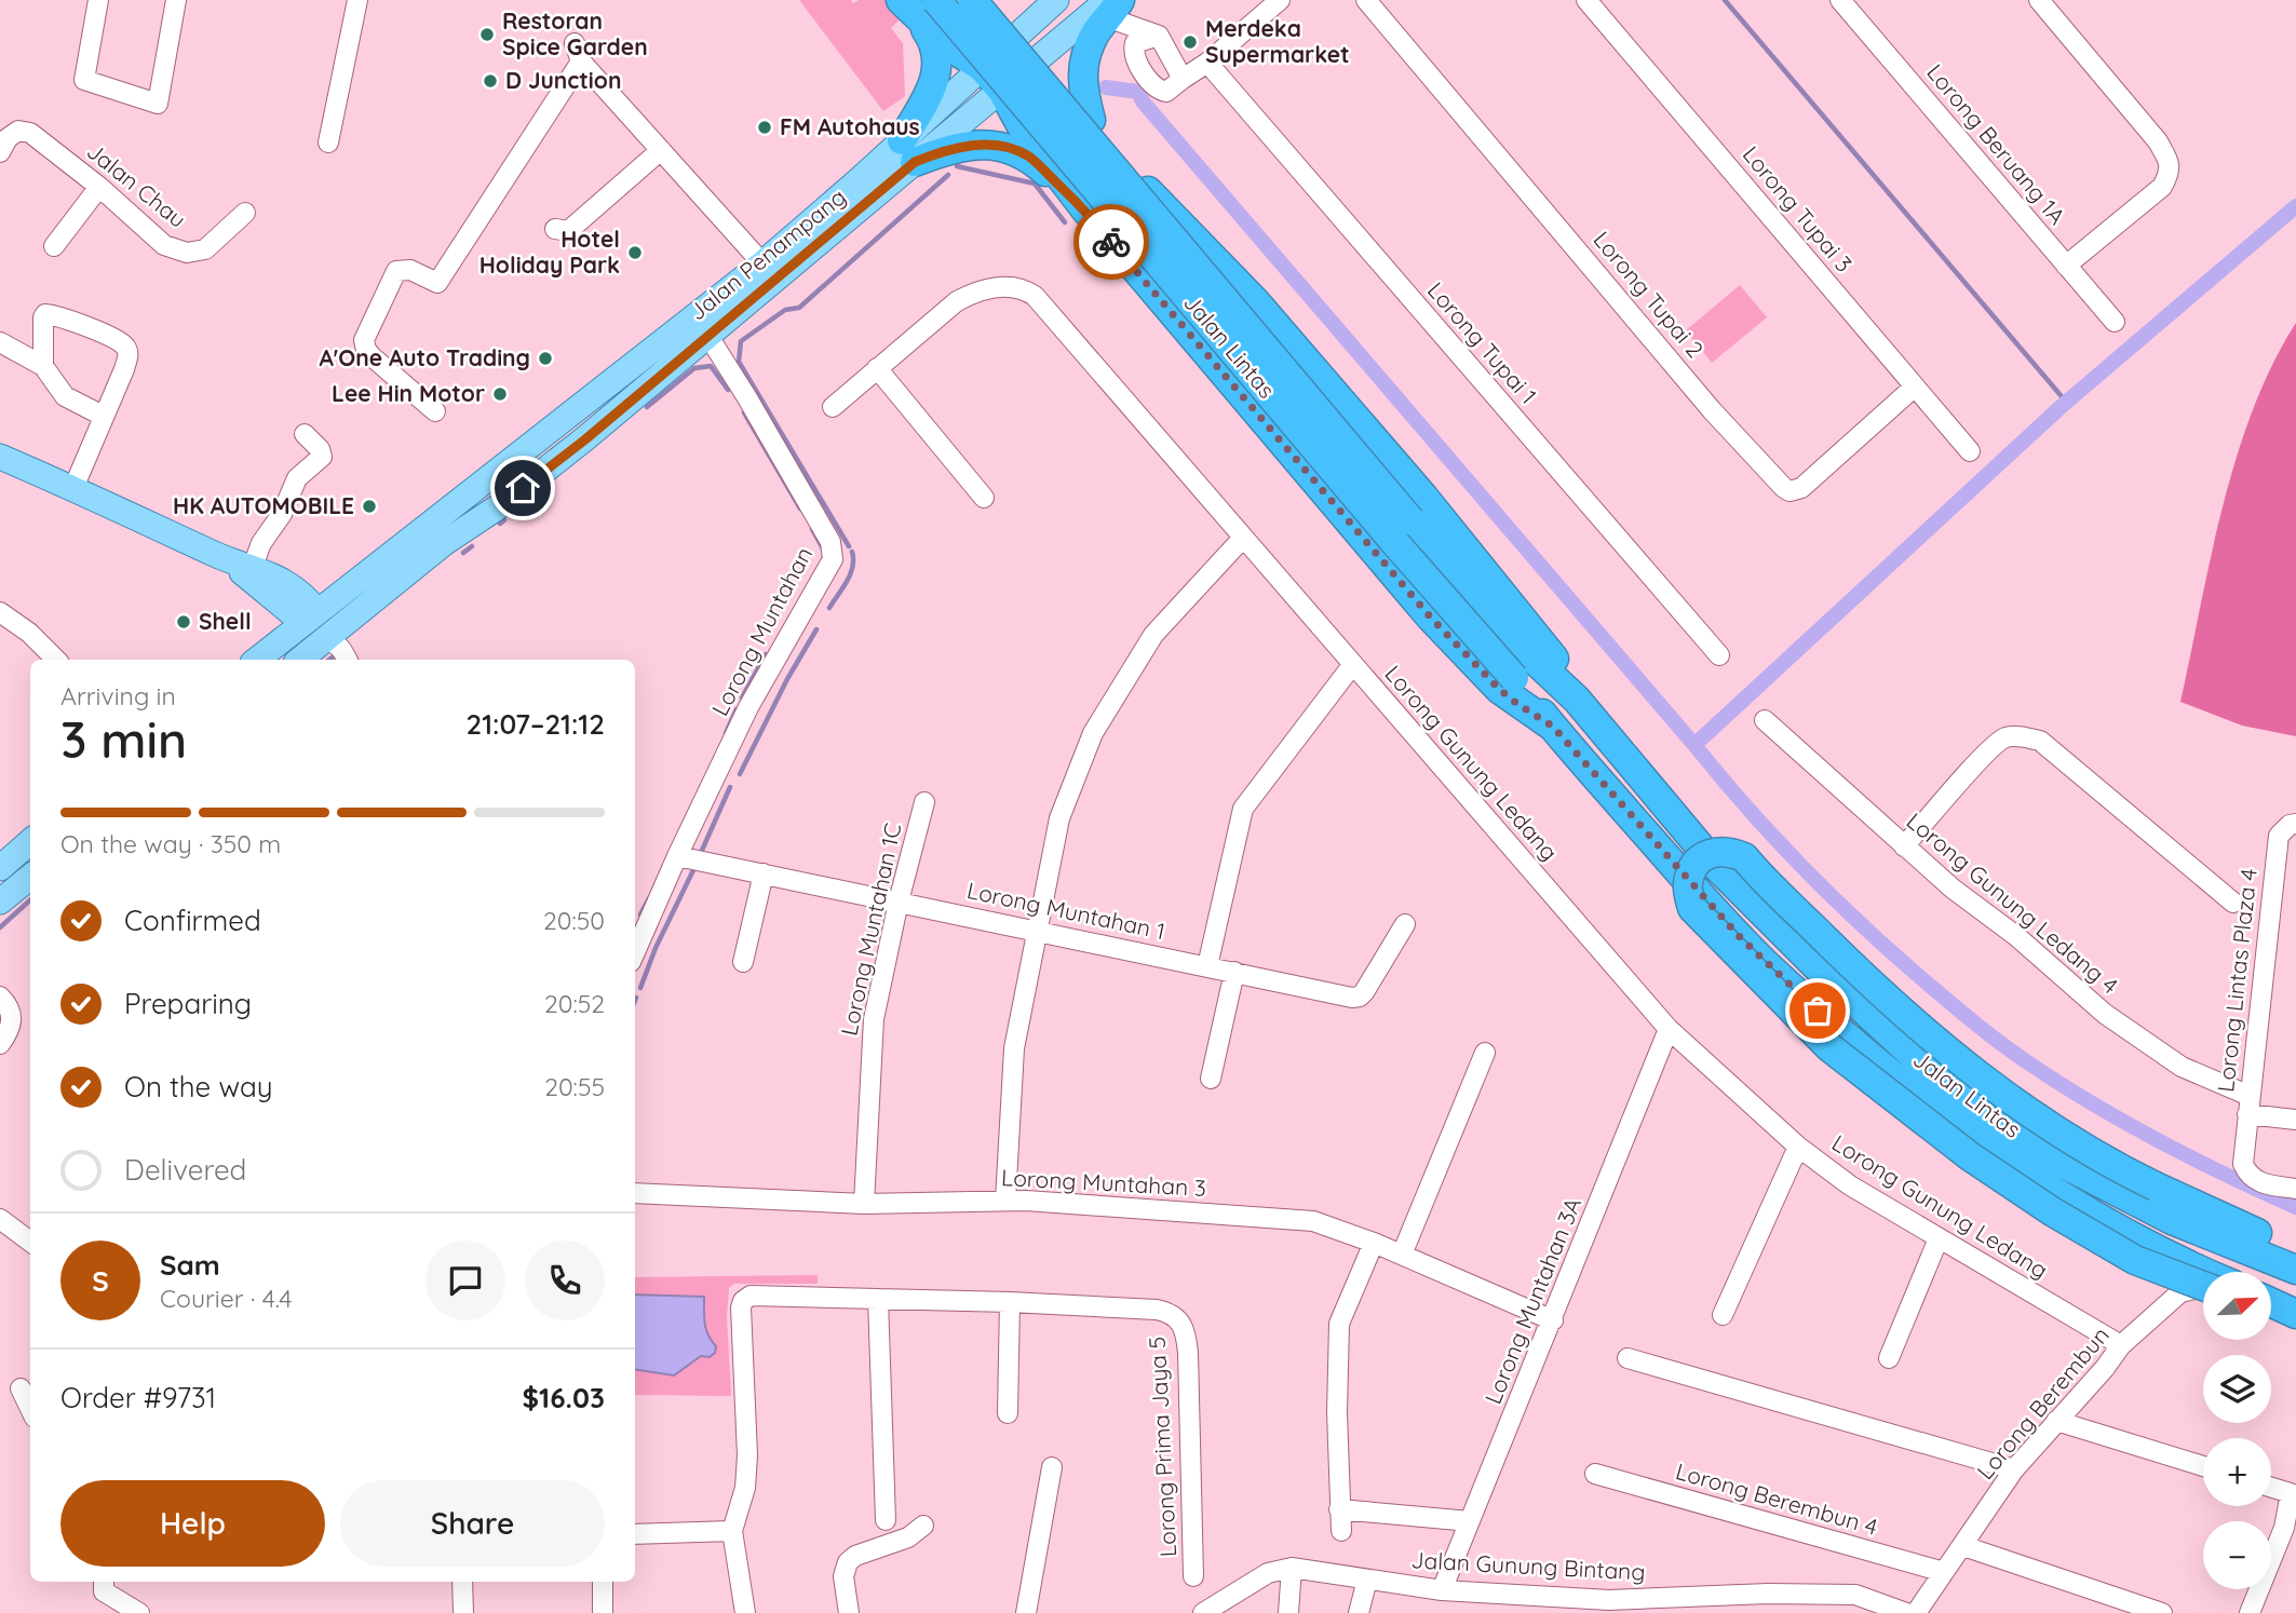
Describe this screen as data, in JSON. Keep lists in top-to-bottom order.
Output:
{
  "streets": {
    "highway": ["Jalan Lintas"],
    "main road": ["Jalan Penampang"],
    "street": [
      "Lorong Beruang 1A",
      "Jalan Chau",
      "Lorong Tupai 3",
      "Lorong Tupai 2",
      "Lorong Tupai 1",
      "Lorong Muntahan",
      "Lorong Gunung Ledang",
      "Lorong Gunung Ledang 4",
      "Lorong Muntahan 1",
      "Lorong Muntahan 1C",
      "Lorong Lintas Plaza 4",
      "Lorong Muntahan 3",
      "Lorong Muntahan 3A",
      "Lorong Berembun",
      "Lorong Prima Jaya 5",
      "Lorong Berembun 4",
      "Jalan Gunung Bintang"
    ]
  },
  "crossings": [
    ["Lorong Tupai 3", "Lorong Tupai 2"],
    ["Jalan Penampang", "Jalan Lintas"],
    ["Jalan Penampang", "Lorong Muntahan"],
    ["Lorong Muntahan", "Lorong Muntahan 1"],
    ["Lorong Gunung Ledang", "Lorong Muntahan 3A"],
    ["Lorong Gunung Ledang", "Lorong Berembun"],
    ["Lorong Gunung Ledang 4", "Lorong Lintas Plaza 4"],
    ["Lorong Muntahan 1", "Lorong Muntahan 1C"],
    ["Lorong Muntahan 1C", "Lorong Muntahan 3"],
    ["Lorong Muntahan 3", "Lorong Muntahan 3A"],
    ["Lorong Muntahan 3A", "Jalan Gunung Bintang"],
    ["Lorong Berembun", "Lorong Berembun 4"]
  ],
  "places": [
    "Restoran Spice Garden",
    "Merdeka Supermarket",
    "D Junction",
    "FM Autohaus",
    "Hotel Holiday Park",
    "A'One Auto Trading",
    "Lee Hin Motor",
    "HK AUTOMOBILE",
    "Shell"
  ],
  "north": "top right",
  "page": {
    "heading": ["3 min", "Arriving in", "21:07–21:12"],
    "panel": [
      "Sam",
      "Courier · 4.4",
      "Order #9731",
      "$16.03"
    ],
    "bar": "On the way · 350 m",
    "list": [
      ["Confirmed", "20:50"],
      ["Preparing", "20:52"],
      ["On the way", "20:55"],
      "Delivered"
    ],
    "round": "S",
    "map_buttons": ["+", "−"],
    "buttons": ["Help", "Share"]
  }
}
